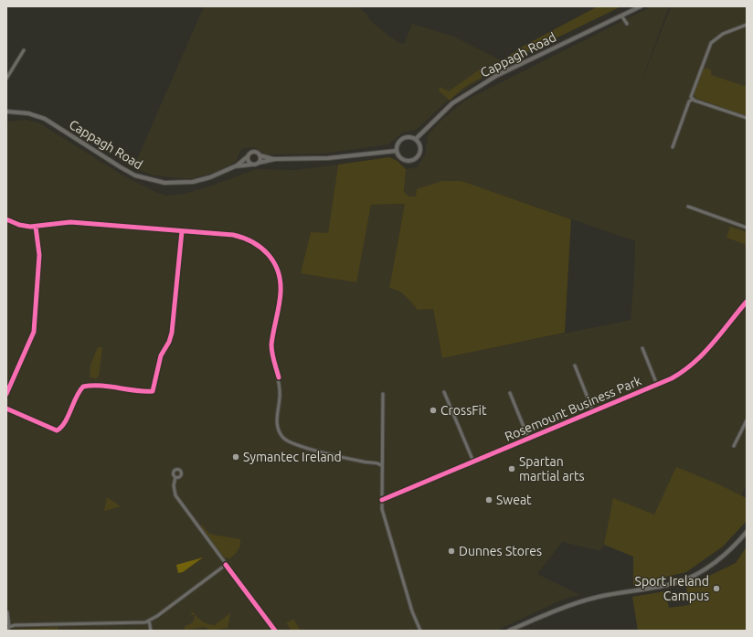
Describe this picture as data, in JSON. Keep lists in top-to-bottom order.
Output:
{
  "streets": {
    "street": ["Cappagh Road", "Rosemount Business Park"]
  },
  "places": [
    "CrossFit",
    "Symantec Ireland",
    "Spartan martial arts",
    "Sweat",
    "Dunnes Stores",
    "Sport Ireland Campus"
  ]
}
